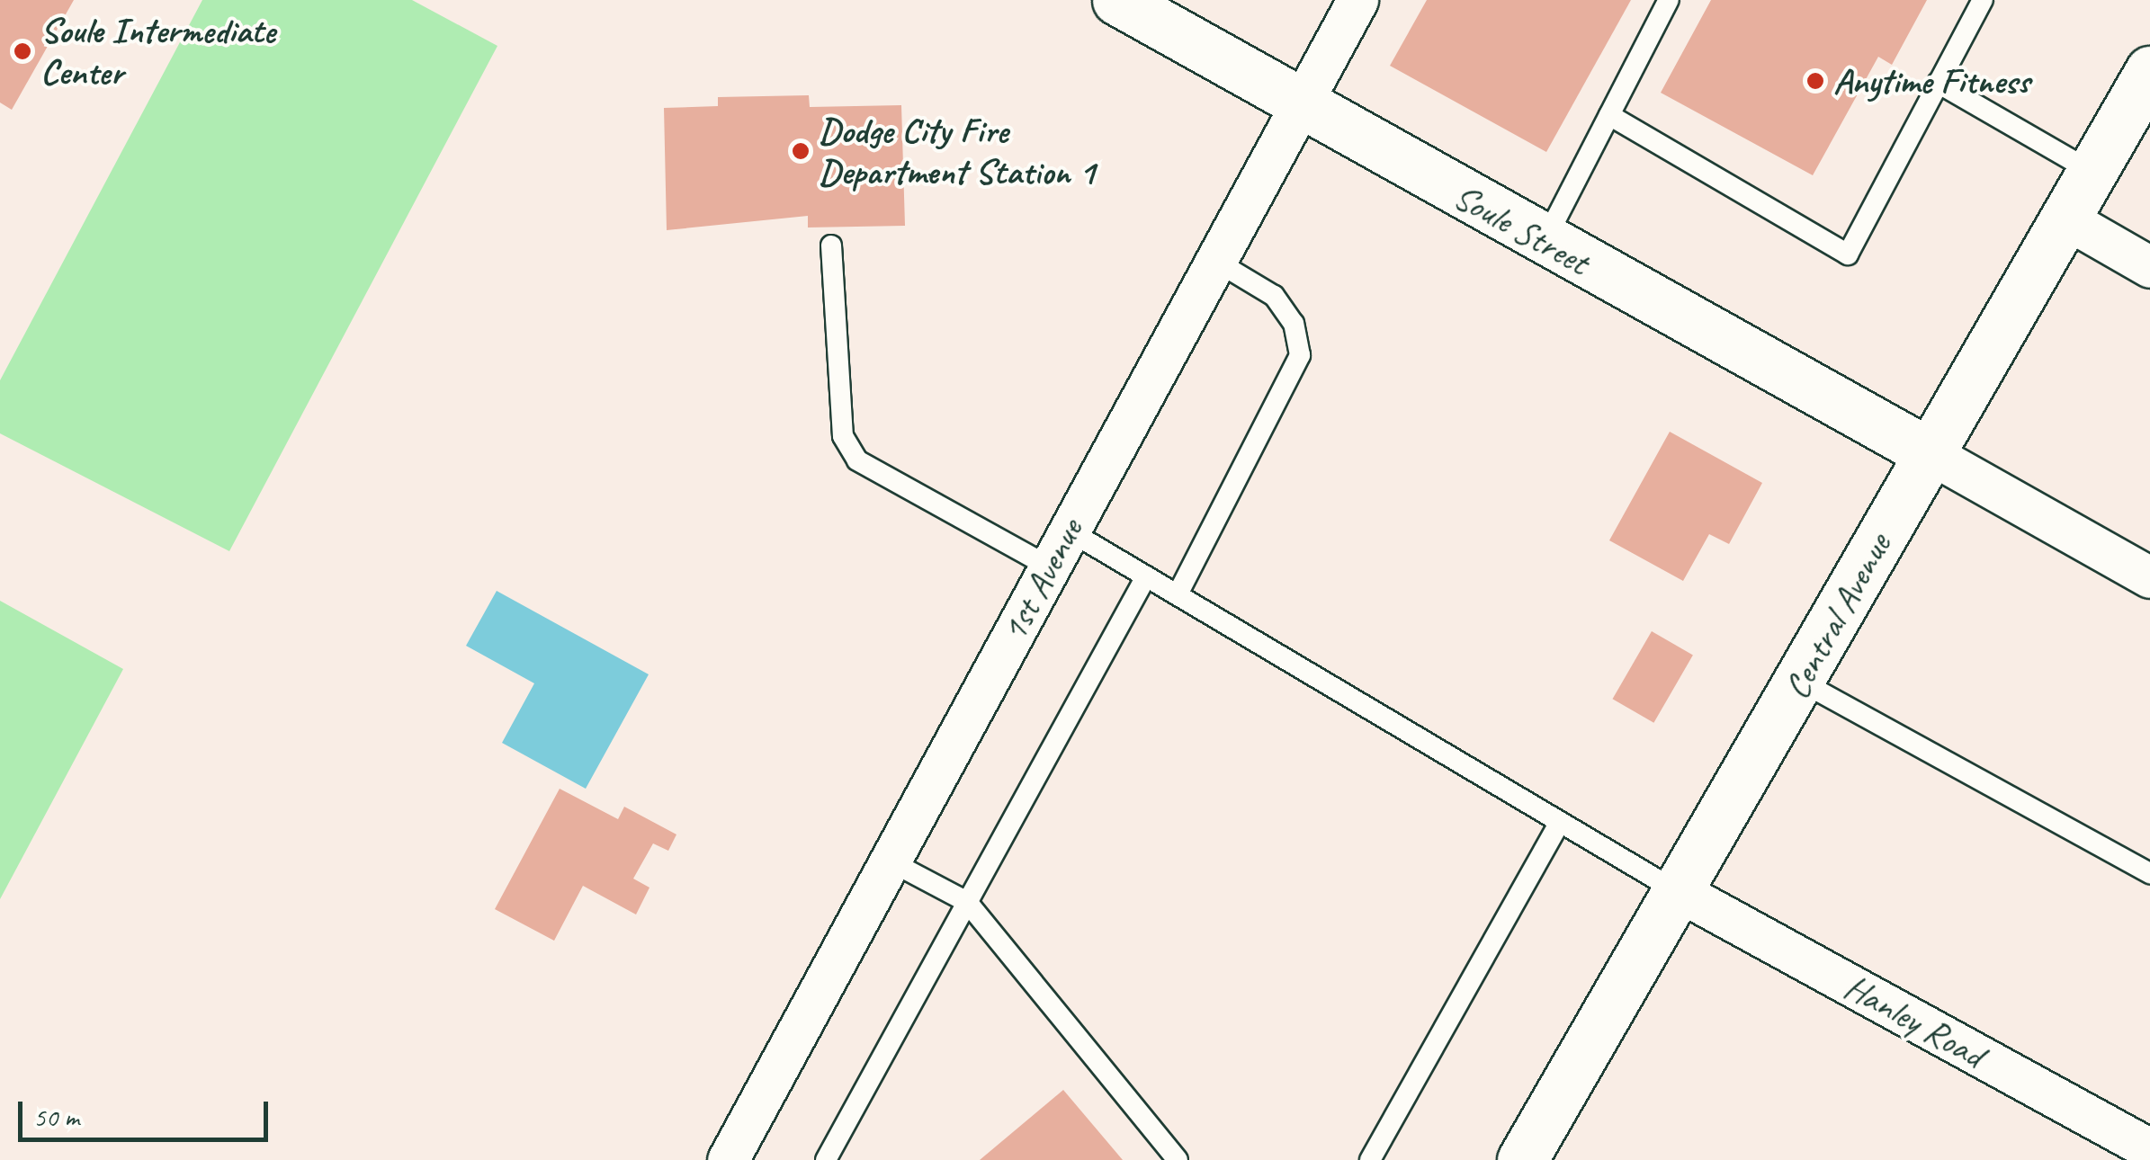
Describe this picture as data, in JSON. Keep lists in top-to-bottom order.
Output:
{
  "streets": {
    "street": [
      "Soule Street",
      "1st Avenue",
      "Central Avenue",
      "Hanley Road"
    ]
  },
  "crossings": [
    ["Soule Street", "1st Avenue"],
    ["Soule Street", "Central Avenue"],
    ["Central Avenue", "Hanley Road"]
  ],
  "places": ["Soule Intermediate Center", "Anytime Fitness", "Dodge City Fire Department Station 1"],
  "scale_bar": "50 m"
}
